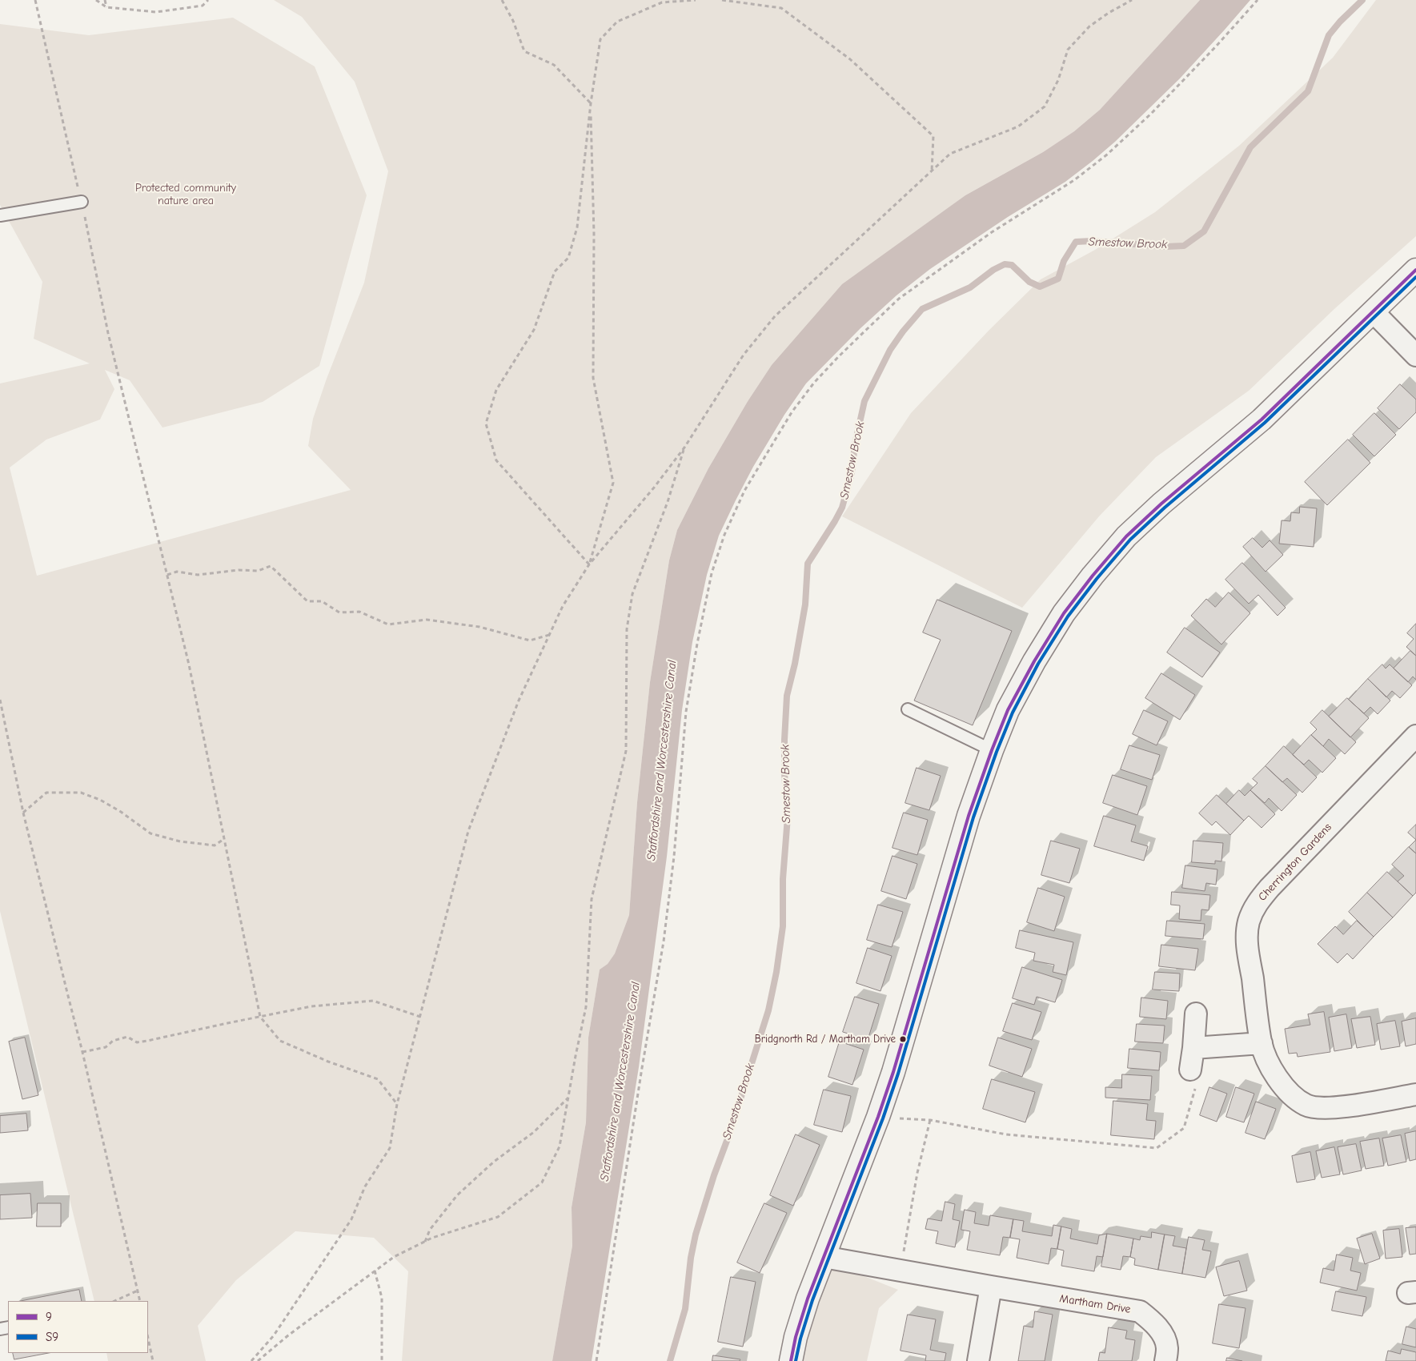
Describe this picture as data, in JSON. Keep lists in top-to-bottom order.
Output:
{
  "streets": {
    "street": ["Cherrington Gardens", "Martham Drive"]
  },
  "water": ["Smestow Brook", "Staffordshire and Worcestershire Canal"],
  "parks": ["Protected community nature area"],
  "places": ["Bridgnorth Rd / Martham Drive"],
  "lines": ["transit line 9", "transit line S9"],
  "legend": ["9", "S9"]
}
